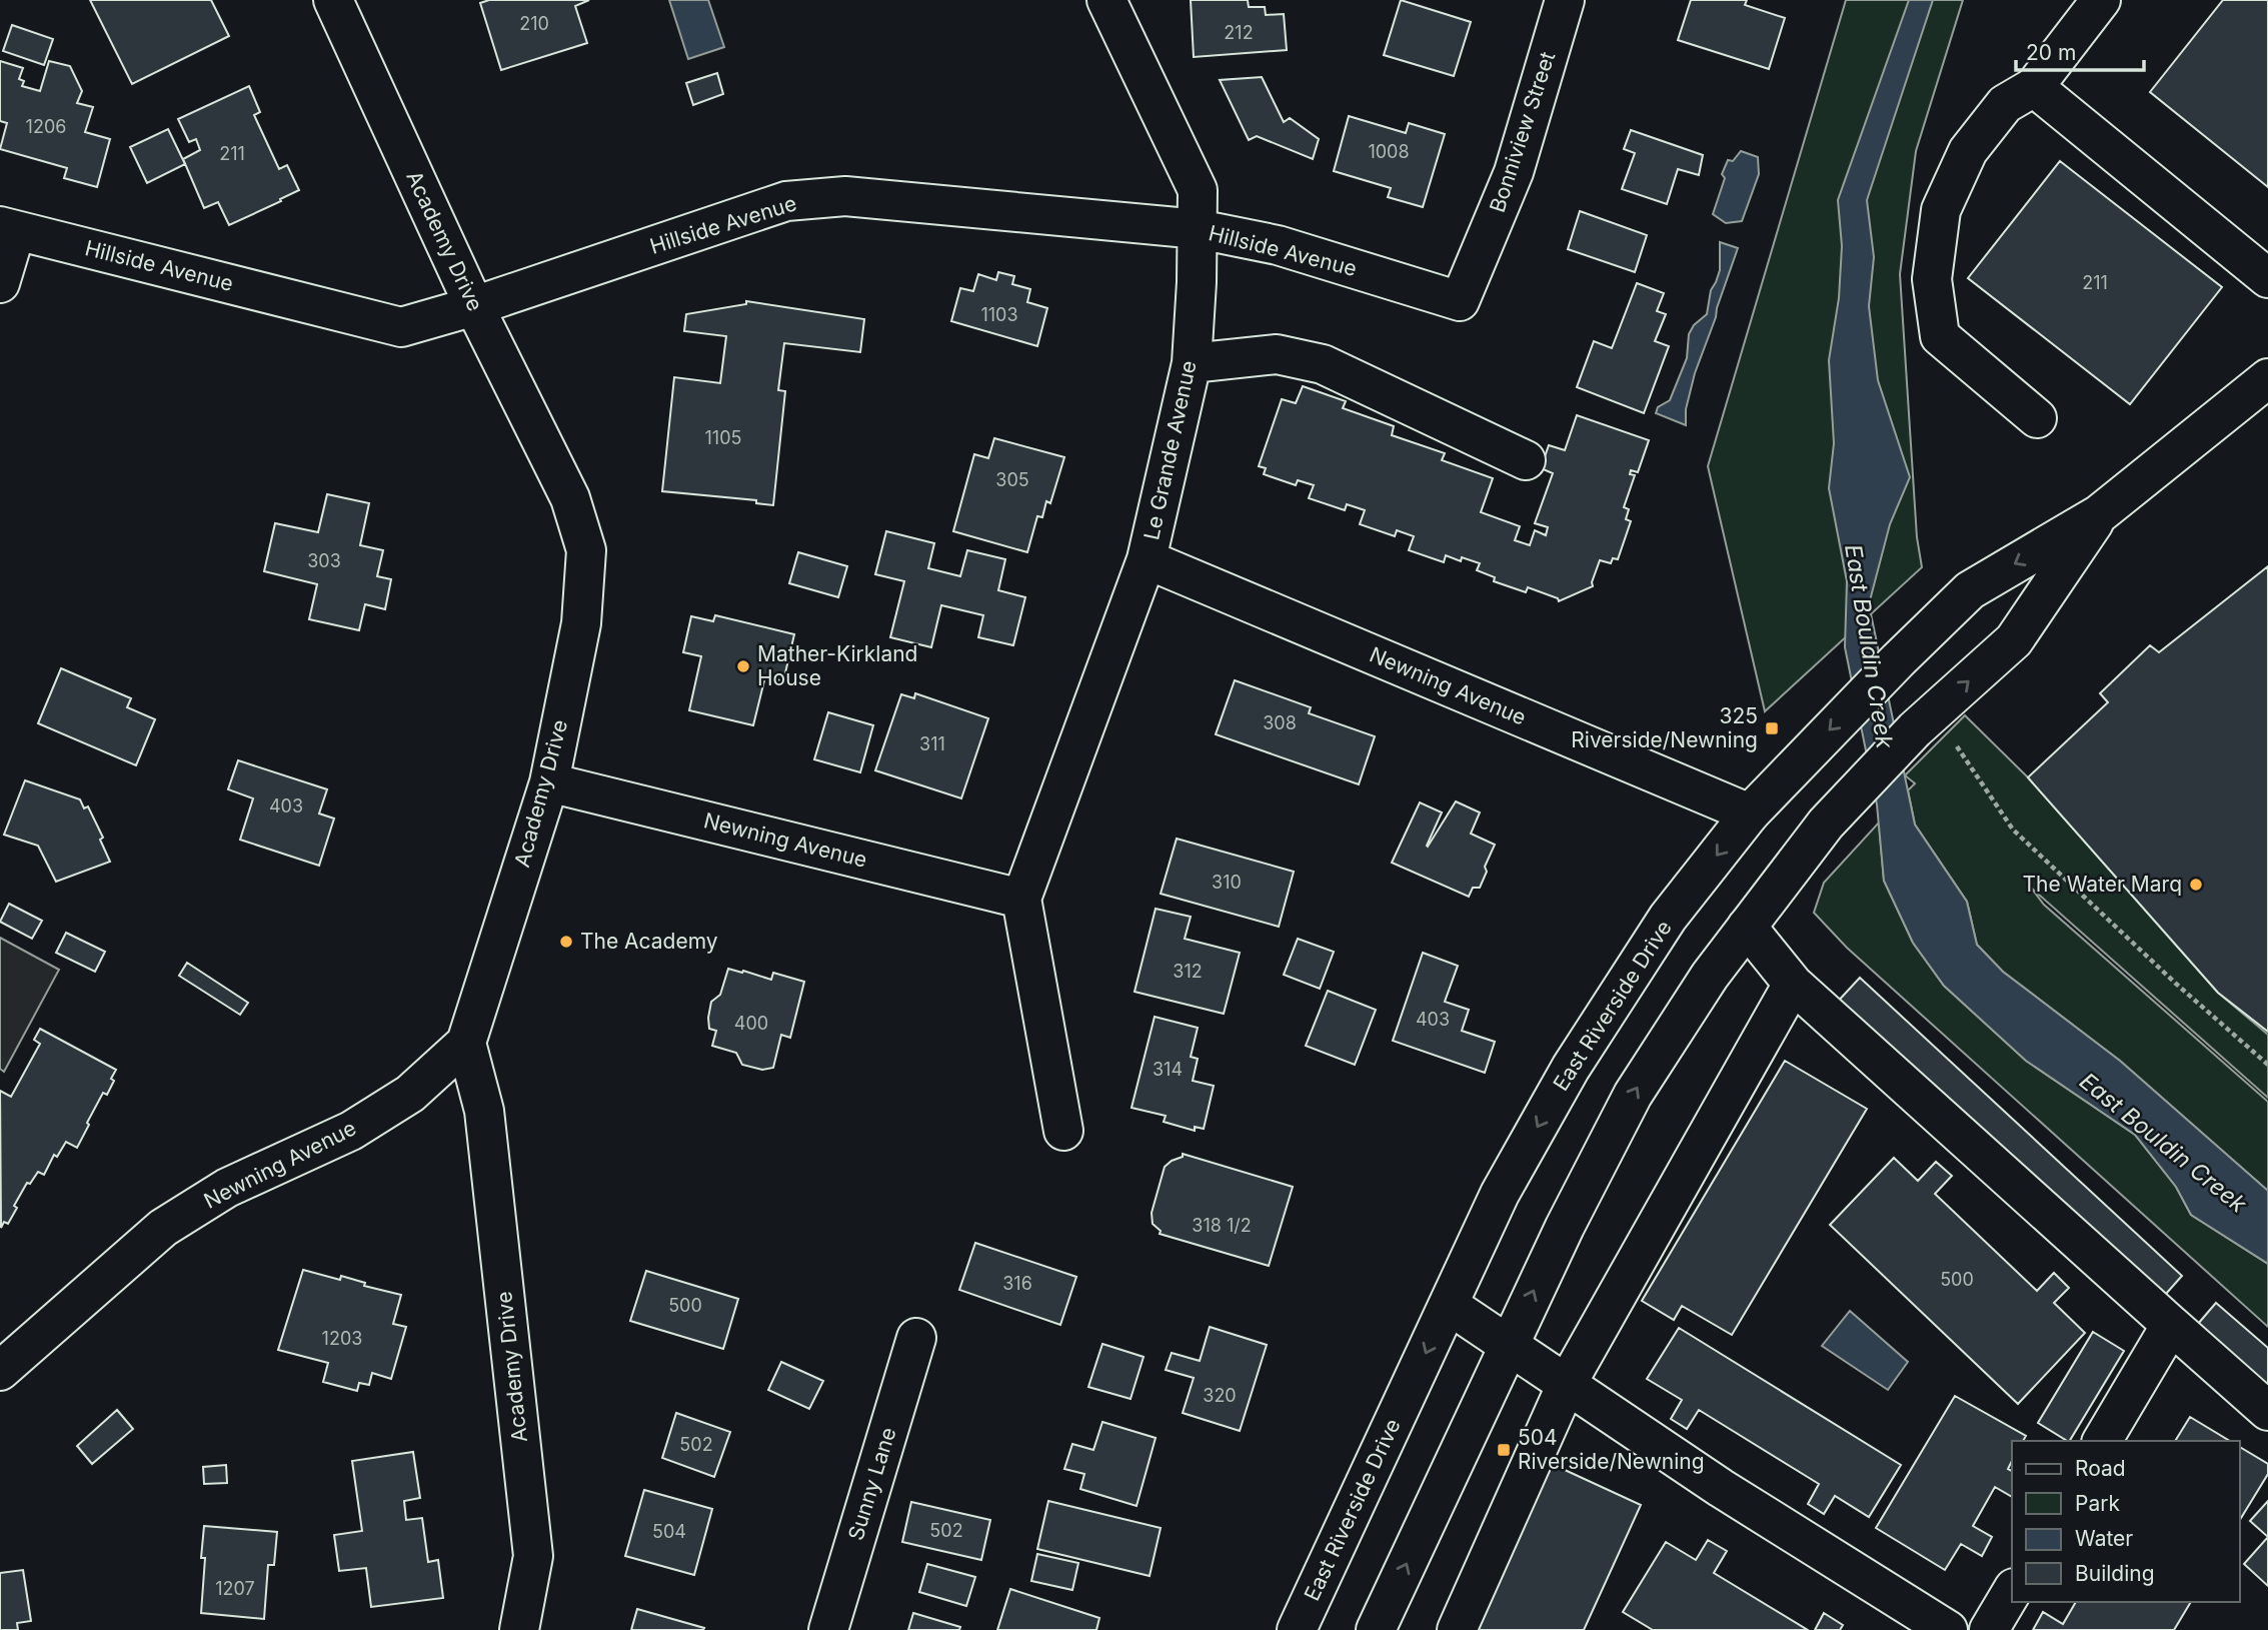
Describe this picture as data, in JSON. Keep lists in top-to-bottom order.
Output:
{
  "streets": {
    "street": [
      "Bonniview Street",
      "Hillside Avenue",
      "Academy Drive",
      "Le Grande Avenue",
      "Newning Avenue",
      "East Riverside Drive",
      "Sunny Lane"
    ]
  },
  "crossings": [
    ["Bonniview Street", "Hillside Avenue"],
    ["Hillside Avenue", "Academy Drive"],
    ["Hillside Avenue", "Le Grande Avenue"],
    ["Academy Drive", "Newning Avenue"],
    ["Le Grande Avenue", "Newning Avenue"],
    ["Newning Avenue", "East Riverside Drive"]
  ],
  "water": ["East Bouldin Creek"],
  "places": {
    "other": ["Mather-Kirkland House", "The Water Marq", "The Academy"],
    "transit": ["325 Riverside/Newning", "504 Riverside/Newning"]
  },
  "house_numbers": [
    "210",
    "212",
    "1206",
    "1008",
    "211",
    "211",
    "1103",
    "1105",
    "305",
    "303",
    "308",
    "311",
    "403",
    "310",
    "312",
    "403",
    "400",
    "314",
    "318 1/2",
    "500",
    "316",
    "500",
    "1203",
    "320",
    "502",
    "502",
    "504",
    "1207"
  ],
  "legend": [
    "Road",
    "Park",
    "Water",
    "Building"
  ],
  "scale_bar": "20 m"
}
